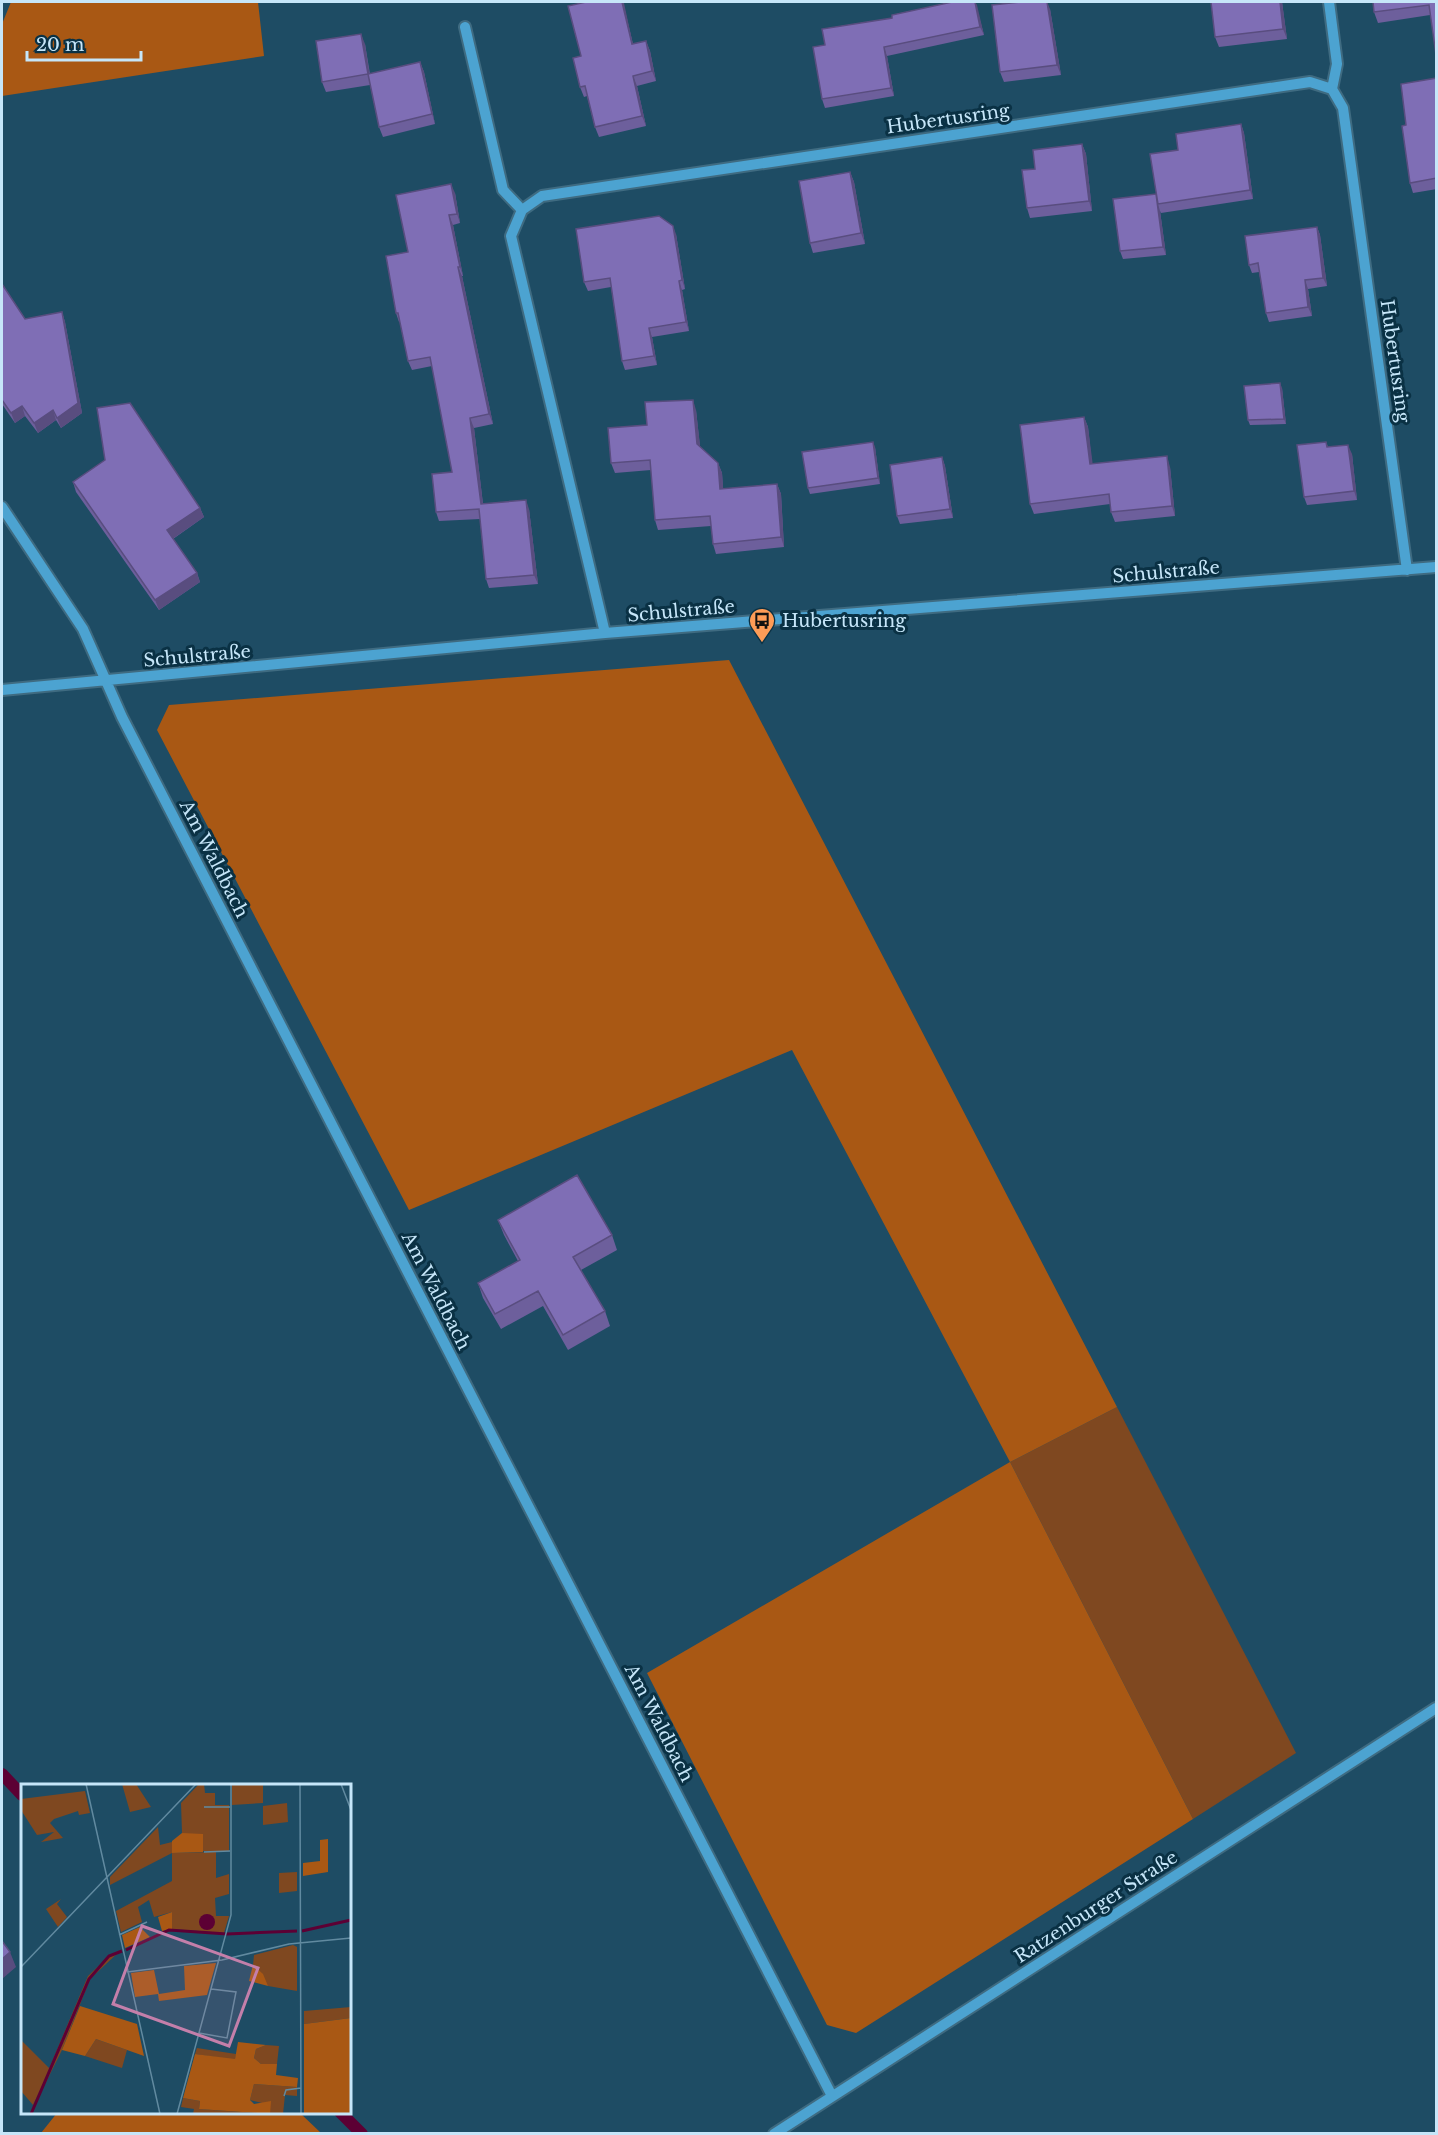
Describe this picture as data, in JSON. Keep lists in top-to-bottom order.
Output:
{
  "streets": {
    "street": [
      "Hubertusring",
      "Schulstraße",
      "Am Waldbach",
      "Ratzenburger Straße"
    ]
  },
  "crossings": [
    ["Hubertusring", "Schulstraße"],
    ["Schulstraße", "Am Waldbach"],
    ["Am Waldbach", "Ratzenburger Straße"]
  ],
  "places": {
    "bus stop": ["Hubertusring"]
  },
  "scale_bar": "20 m"
}
